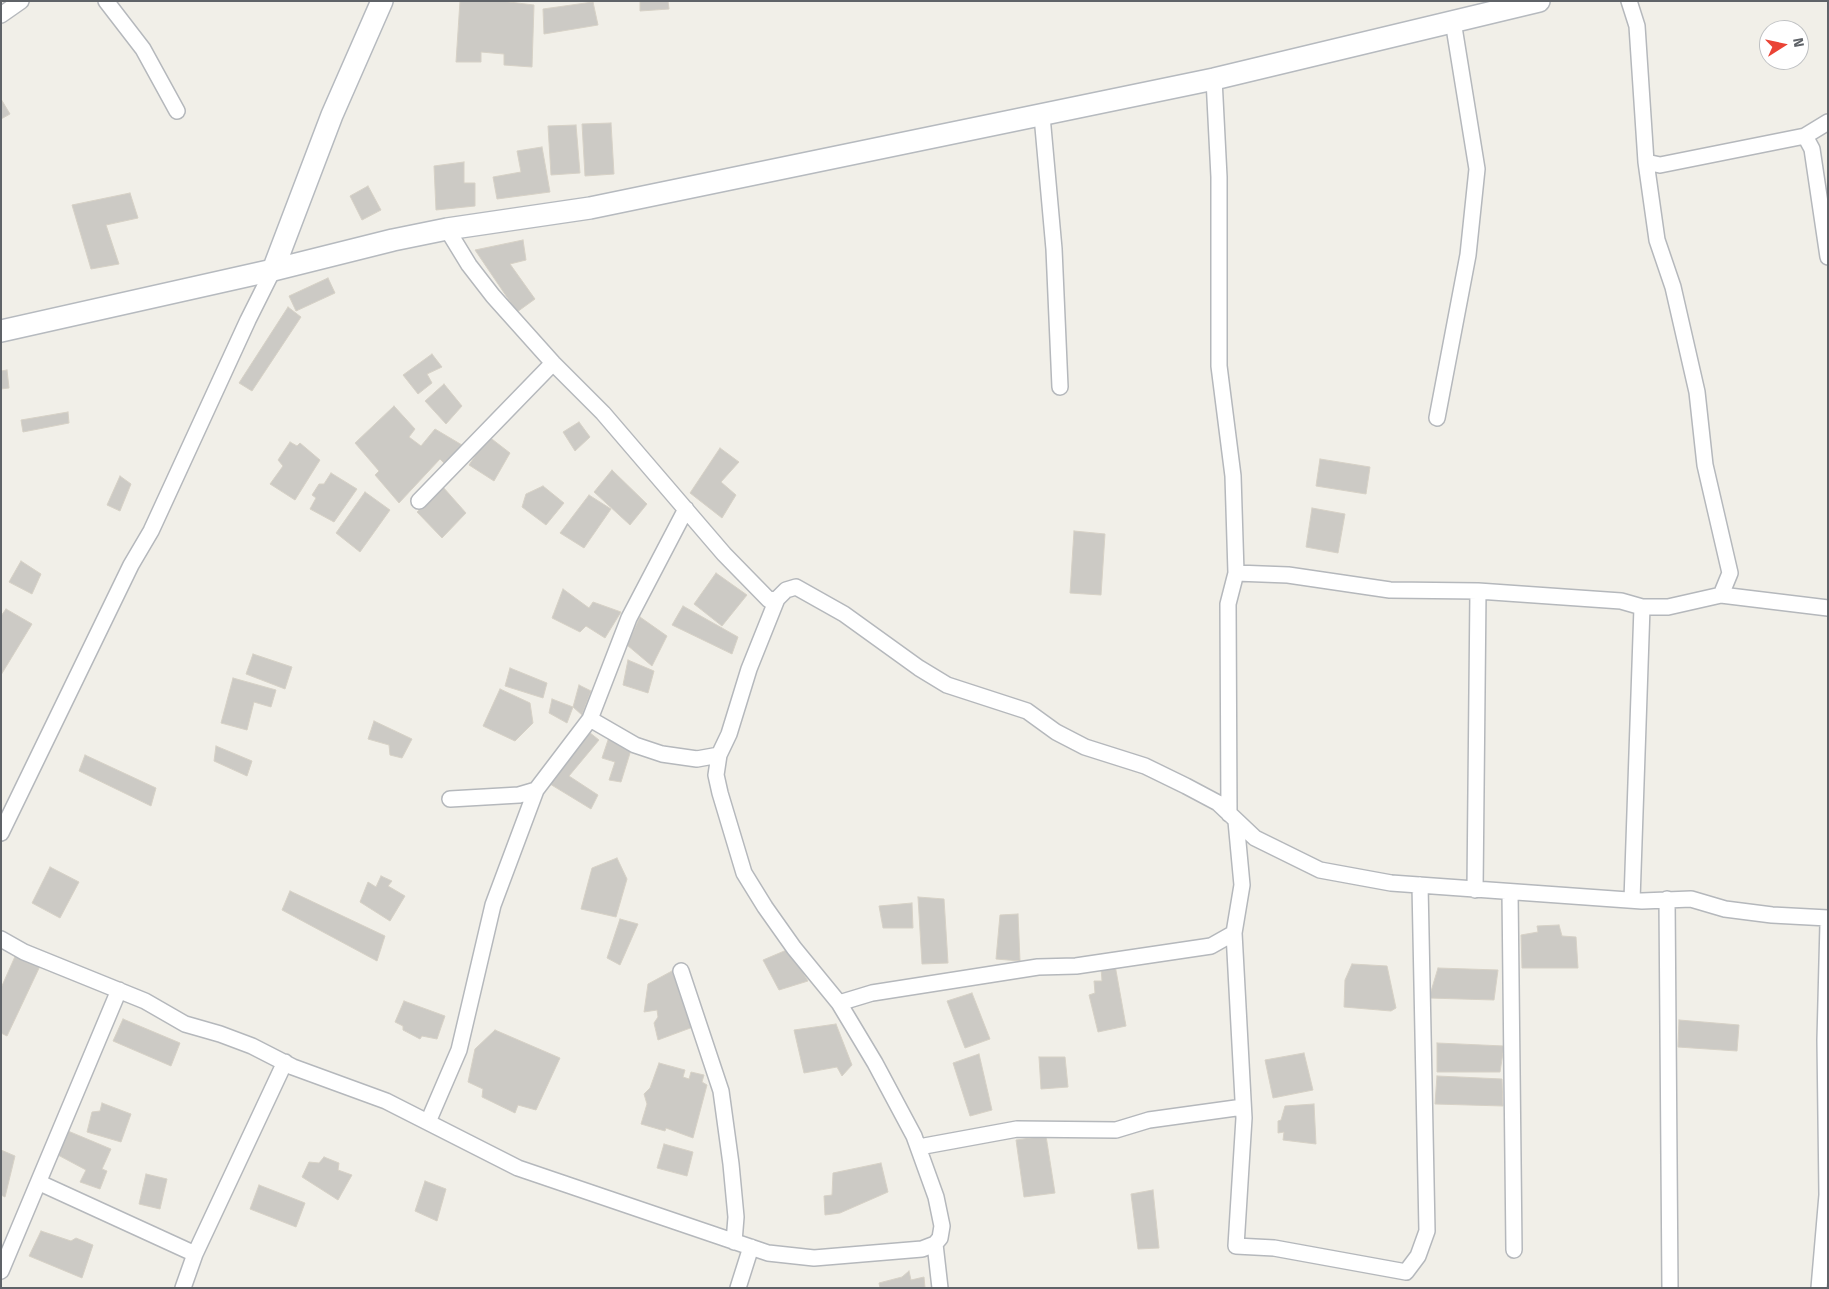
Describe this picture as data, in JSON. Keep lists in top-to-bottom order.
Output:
{
  "north": "right"
}
